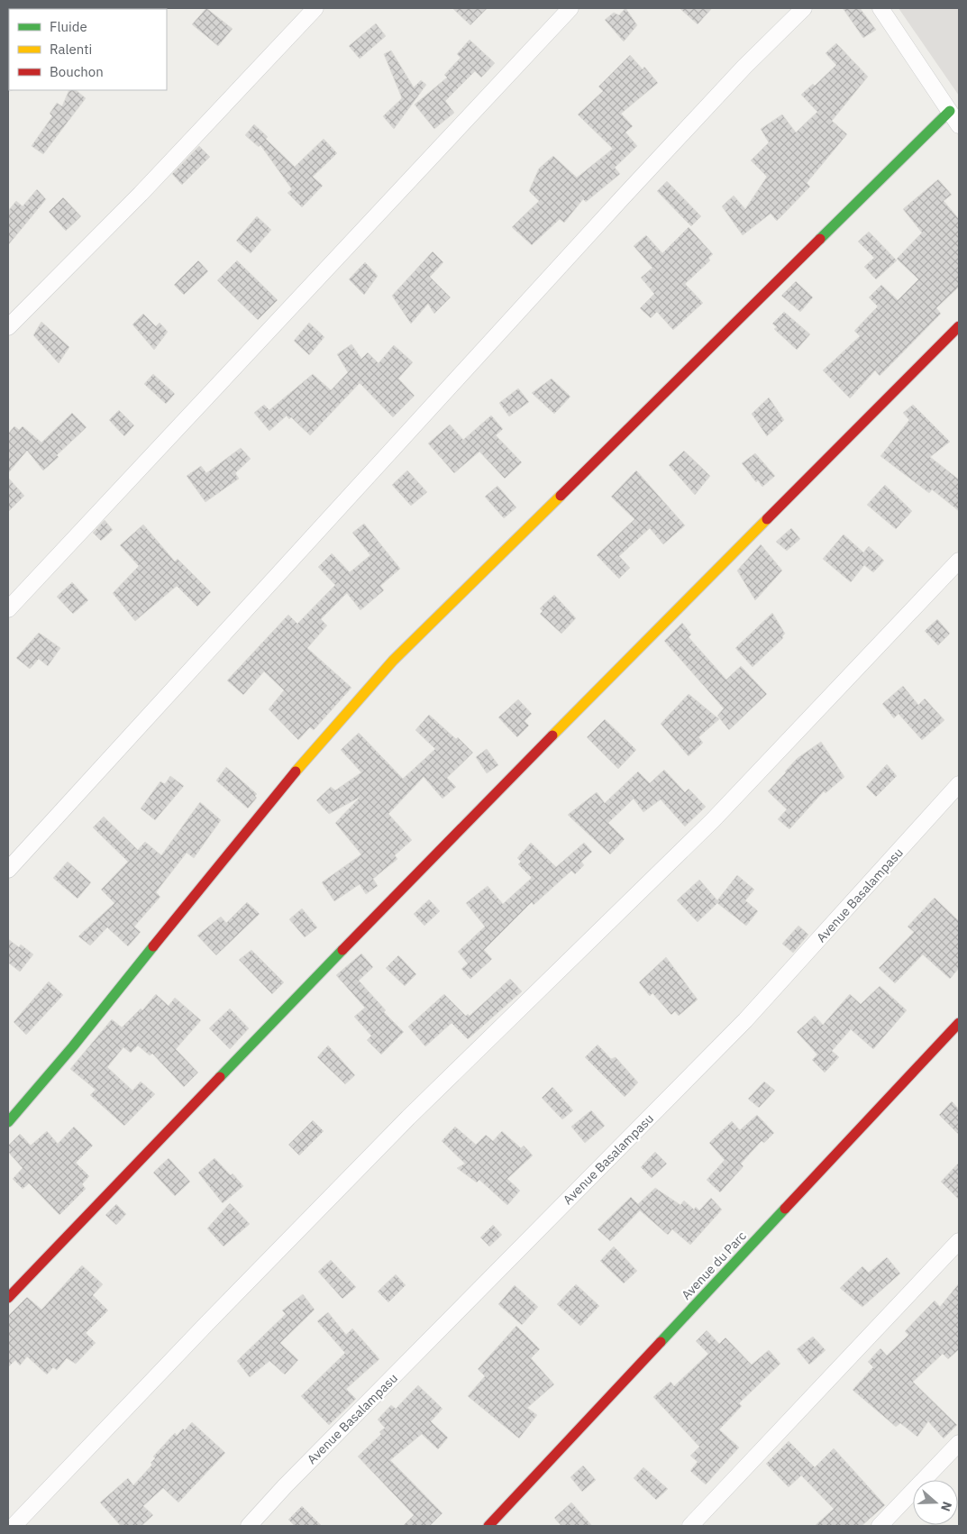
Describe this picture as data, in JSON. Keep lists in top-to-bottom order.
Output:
{
  "streets": {
    "street": ["Avenue Basalampasu", "Avenue du Parc"]
  },
  "legend": ["Fluide", "Ralenti", "Bouchon"],
  "north": "right"
}
